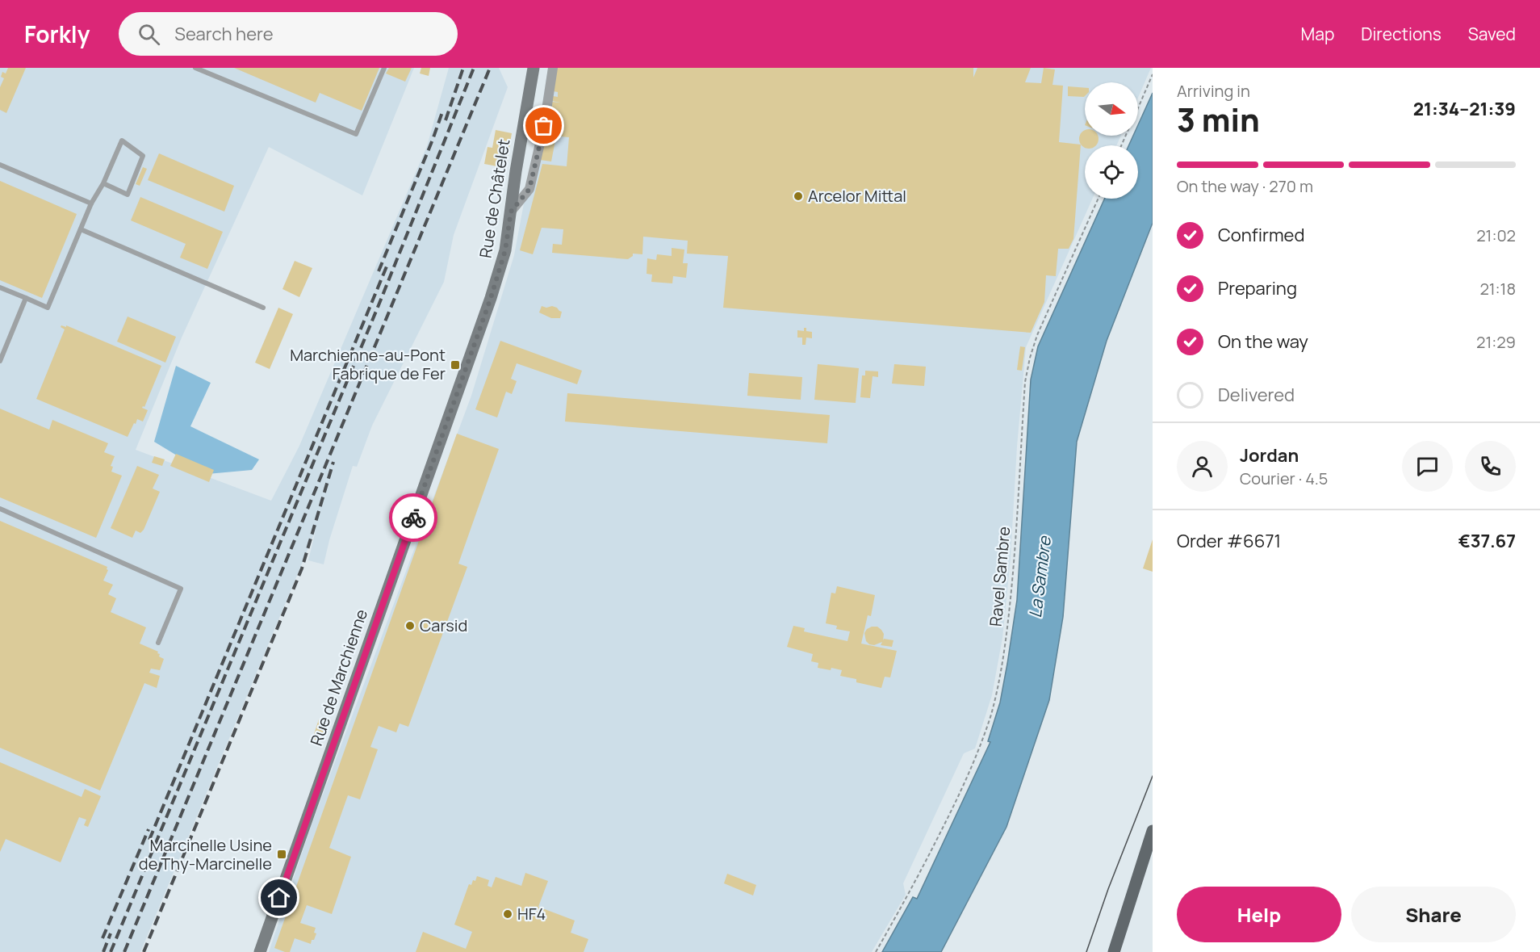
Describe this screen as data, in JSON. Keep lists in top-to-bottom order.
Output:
{
  "streets": {
    "main road": ["Rue de Châtelet", "Rue de Marchienne"],
    "path": ["Ravel Sambre"]
  },
  "crossings": [
    ["Rue de Châtelet", "Rue de Marchienne"]
  ],
  "water": ["La Sambre"],
  "places": {
    "other": ["Arcelor Mittal", "Carsid", "HF4"],
    "transit": ["Marchienne-au-Pont Fabrique de Fer", "Marcinelle Usine de Thy-Marcinelle"]
  },
  "north": "right",
  "page": {
    "header": "Forkly",
    "search": "Search here",
    "nav": ["Map", "Directions", "Saved"],
    "heading": ["3 min", "Arriving in", "21:34–21:39"],
    "panel": [
      "Jordan",
      "Courier · 4.5",
      "Order #6671",
      "€37.67"
    ],
    "bar": "On the way · 270 m",
    "list": [
      ["Confirmed", "21:02"],
      ["Preparing", "21:18"],
      ["On the way", "21:29"],
      "Delivered"
    ],
    "buttons": ["Help", "Share"]
  }
}
